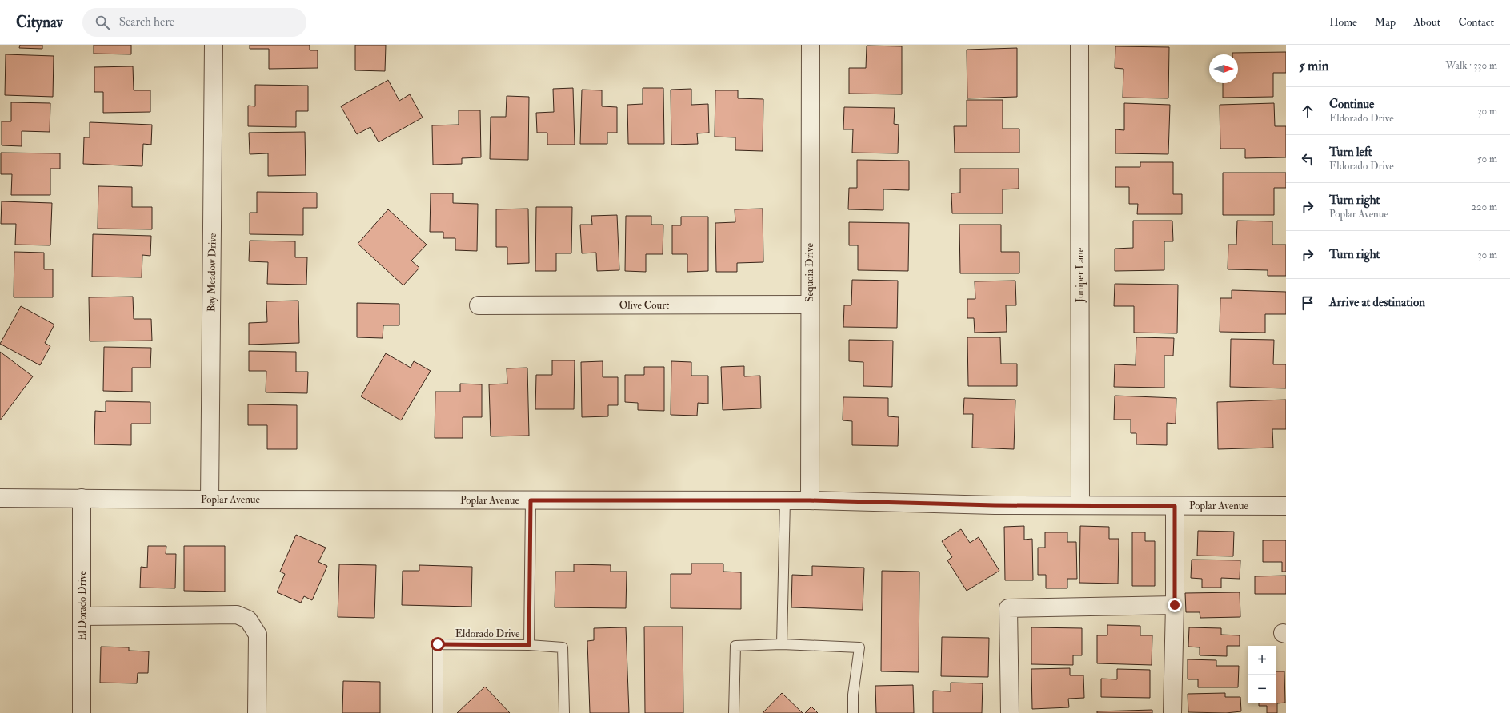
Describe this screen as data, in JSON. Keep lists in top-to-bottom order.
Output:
{
  "streets": {
    "street": [
      "Bay Meadow Drive",
      "Sequoia Drive",
      "Juniper Lane",
      "Olive Court",
      "Poplar Avenue",
      "El Dorado Drive"
    ],
    "lane": ["Eldorado Drive"]
  },
  "crossings": [
    ["Bay Meadow Drive", "Poplar Avenue"],
    ["Sequoia Drive", "Olive Court"],
    ["Sequoia Drive", "Poplar Avenue"],
    ["Juniper Lane", "Poplar Avenue"],
    ["Poplar Avenue", "El Dorado Drive"],
    ["Poplar Avenue", "Eldorado Drive"]
  ],
  "north": "right",
  "page": {
    "header": "Citynav",
    "search": "Search here",
    "nav": [
      "Home",
      "Map",
      "About",
      "Contact"
    ],
    "heading": ["5 min", "Walk · 330 m"],
    "list": [
      ["Continue", "Eldorado Drive", "30 m"],
      ["Turn left", "Eldorado Drive", "50 m"],
      ["Turn right", "Poplar Avenue", "220 m"],
      ["Turn right", "30 m"],
      "Arrive at destination"
    ],
    "map_buttons": ["+", "−"]
  }
}
